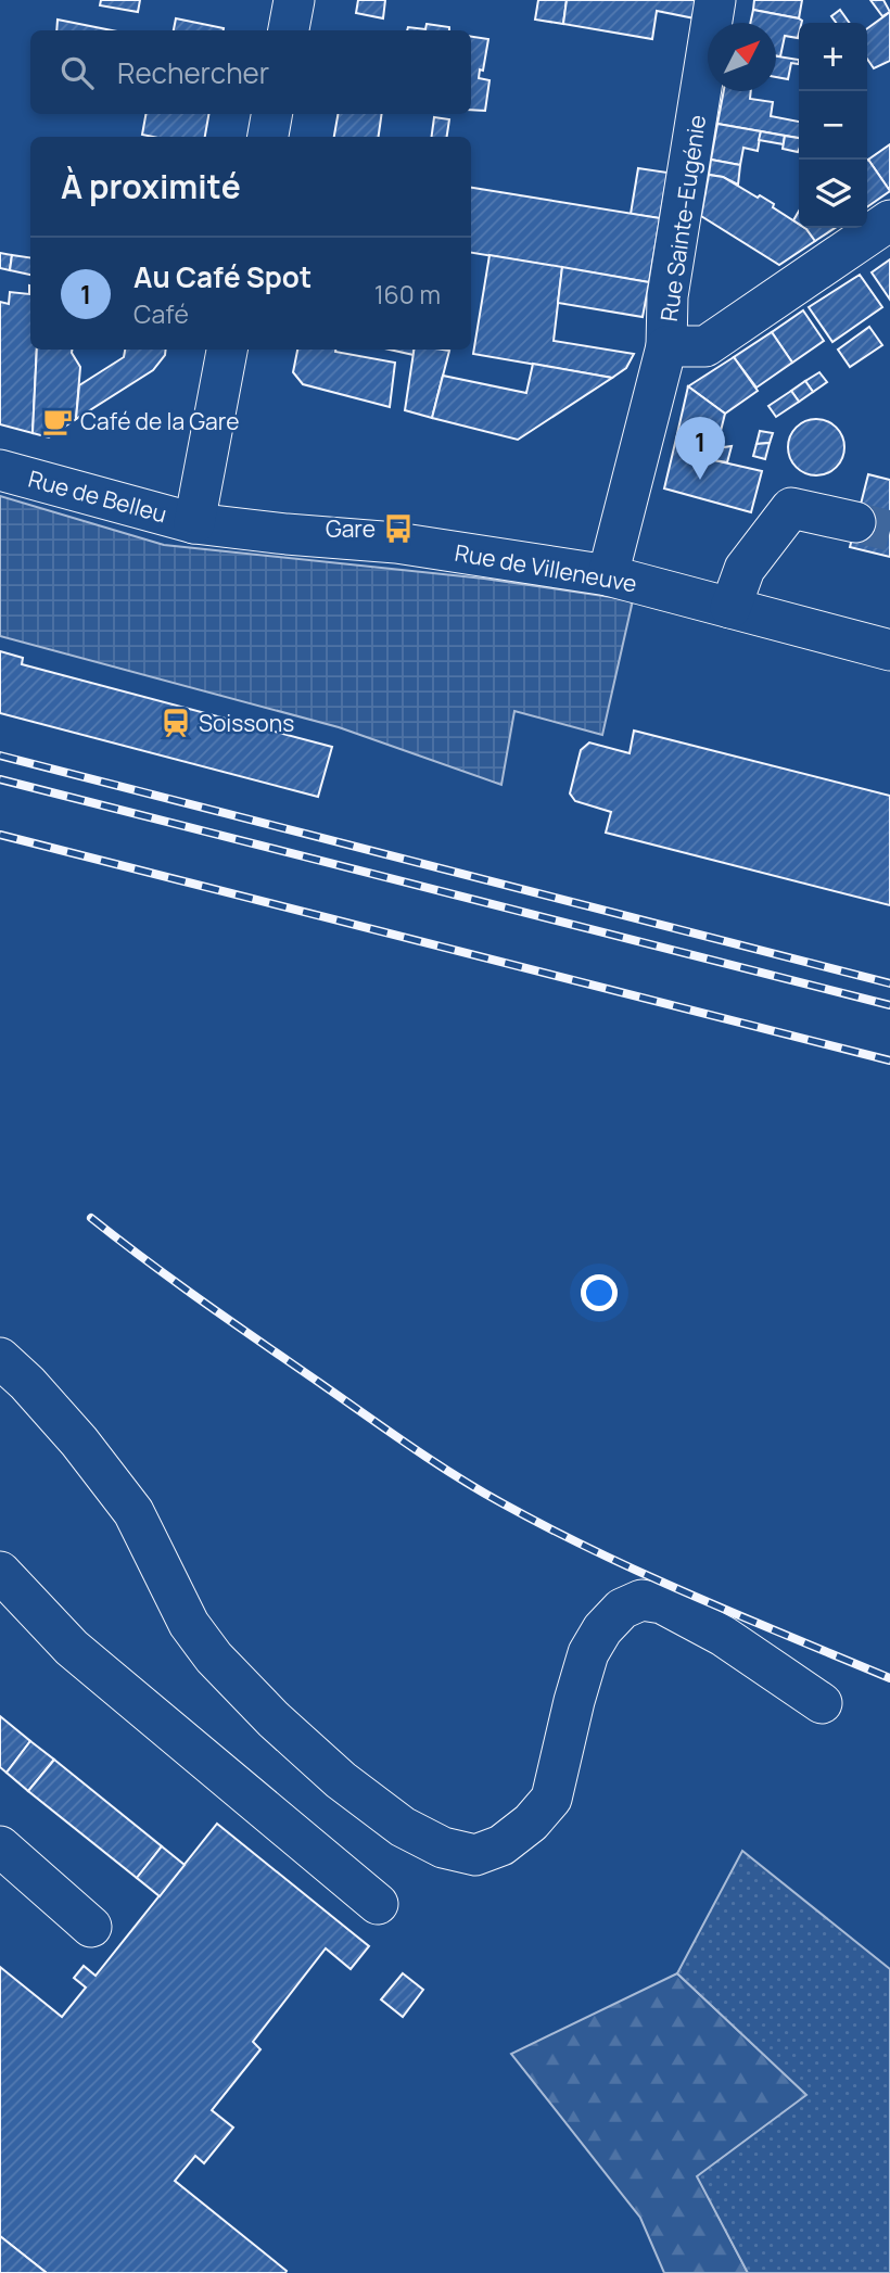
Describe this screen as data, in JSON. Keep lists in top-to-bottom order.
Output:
{
  "streets": {
    "street": ["Rue Sainte-Eugénie", "Rue de Belleu", "Rue de Villeneuve"]
  },
  "crossings": [
    ["Rue Sainte-Eugénie", "Rue de Villeneuve"],
    ["Rue de Belleu", "Rue de Villeneuve"]
  ],
  "places": {
    "cafe": ["Café de la Gare"],
    "bus stop": ["Gare"],
    "station": ["Soissons"]
  },
  "north": "top right",
  "page": {
    "map_buttons": ["+", "−"],
    "search": "Rechercher",
    "heading": "À proximité",
    "list": [
      {
        "mark": "1",
        "name": "Au Café Spot",
        "note": "Café",
        "value": "160 m"
      }
    ],
    "pins": "1"
  }
}
